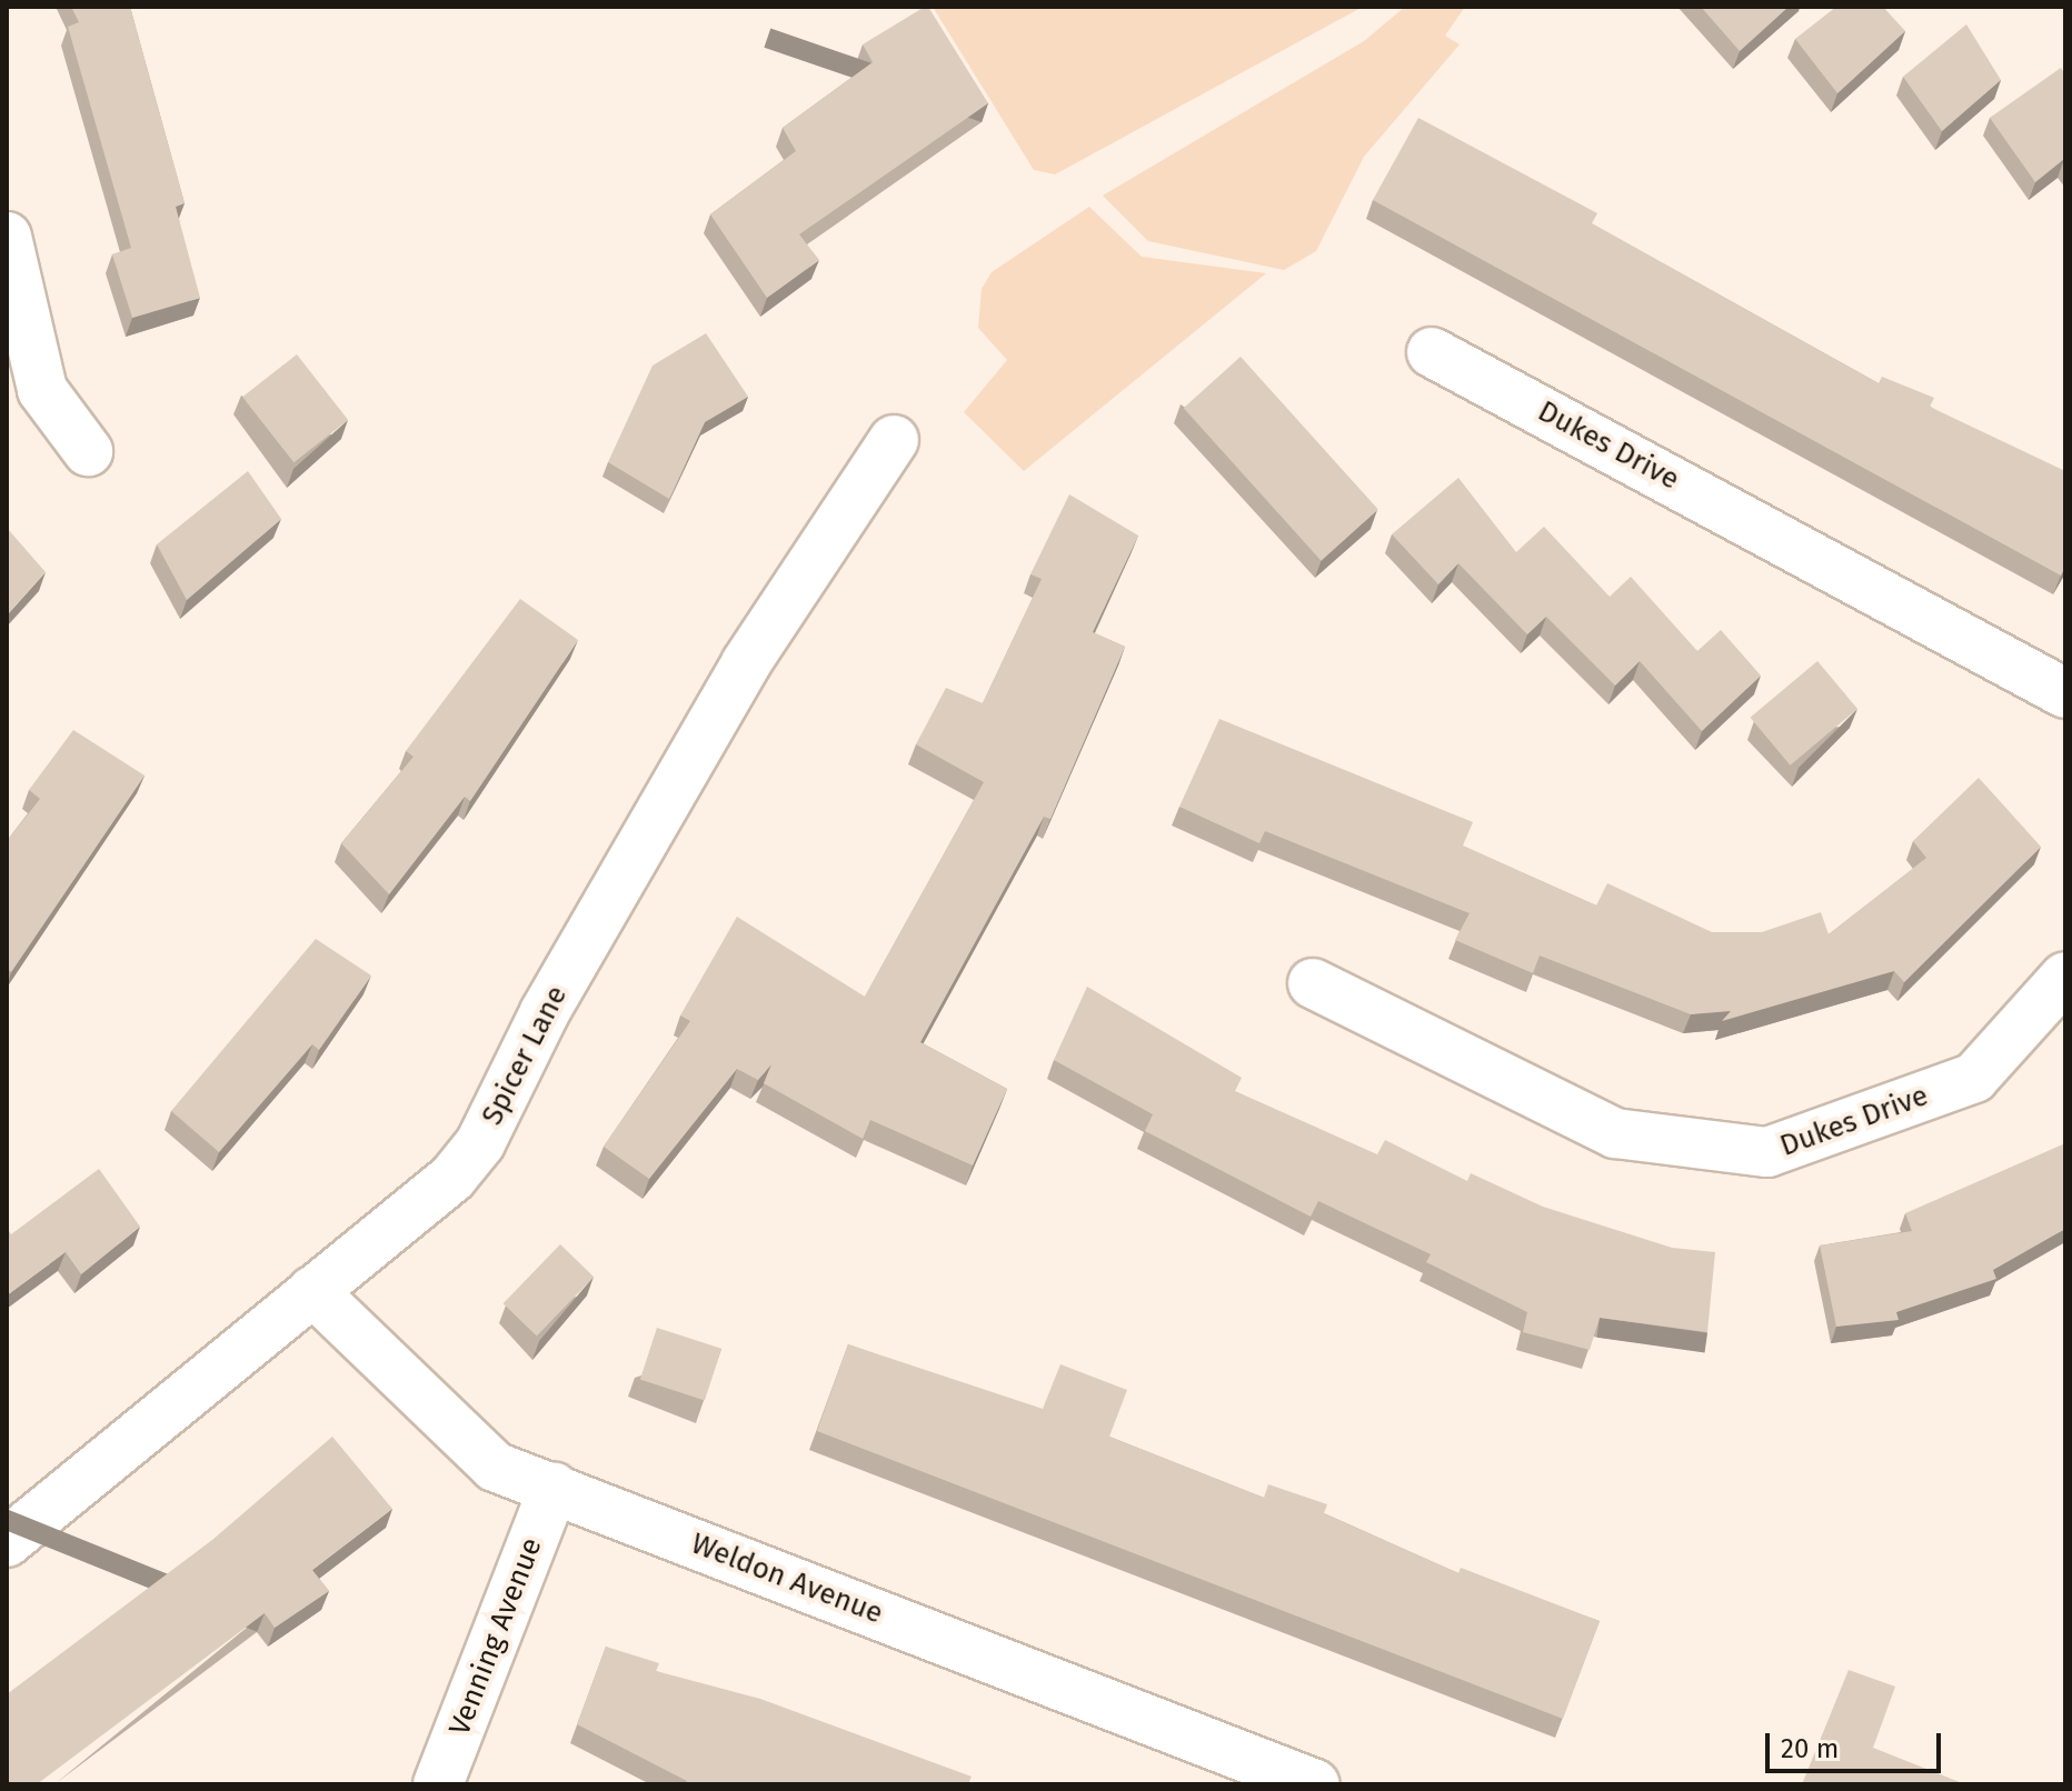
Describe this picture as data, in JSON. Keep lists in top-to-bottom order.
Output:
{
  "streets": {
    "street": [
      "Dukes Drive",
      "Spicer Lane",
      "Weldon Avenue",
      "Venning Avenue"
    ]
  },
  "crossings": [
    ["Spicer Lane", "Weldon Avenue"],
    ["Weldon Avenue", "Venning Avenue"]
  ],
  "scale_bar": "20 m"
}
